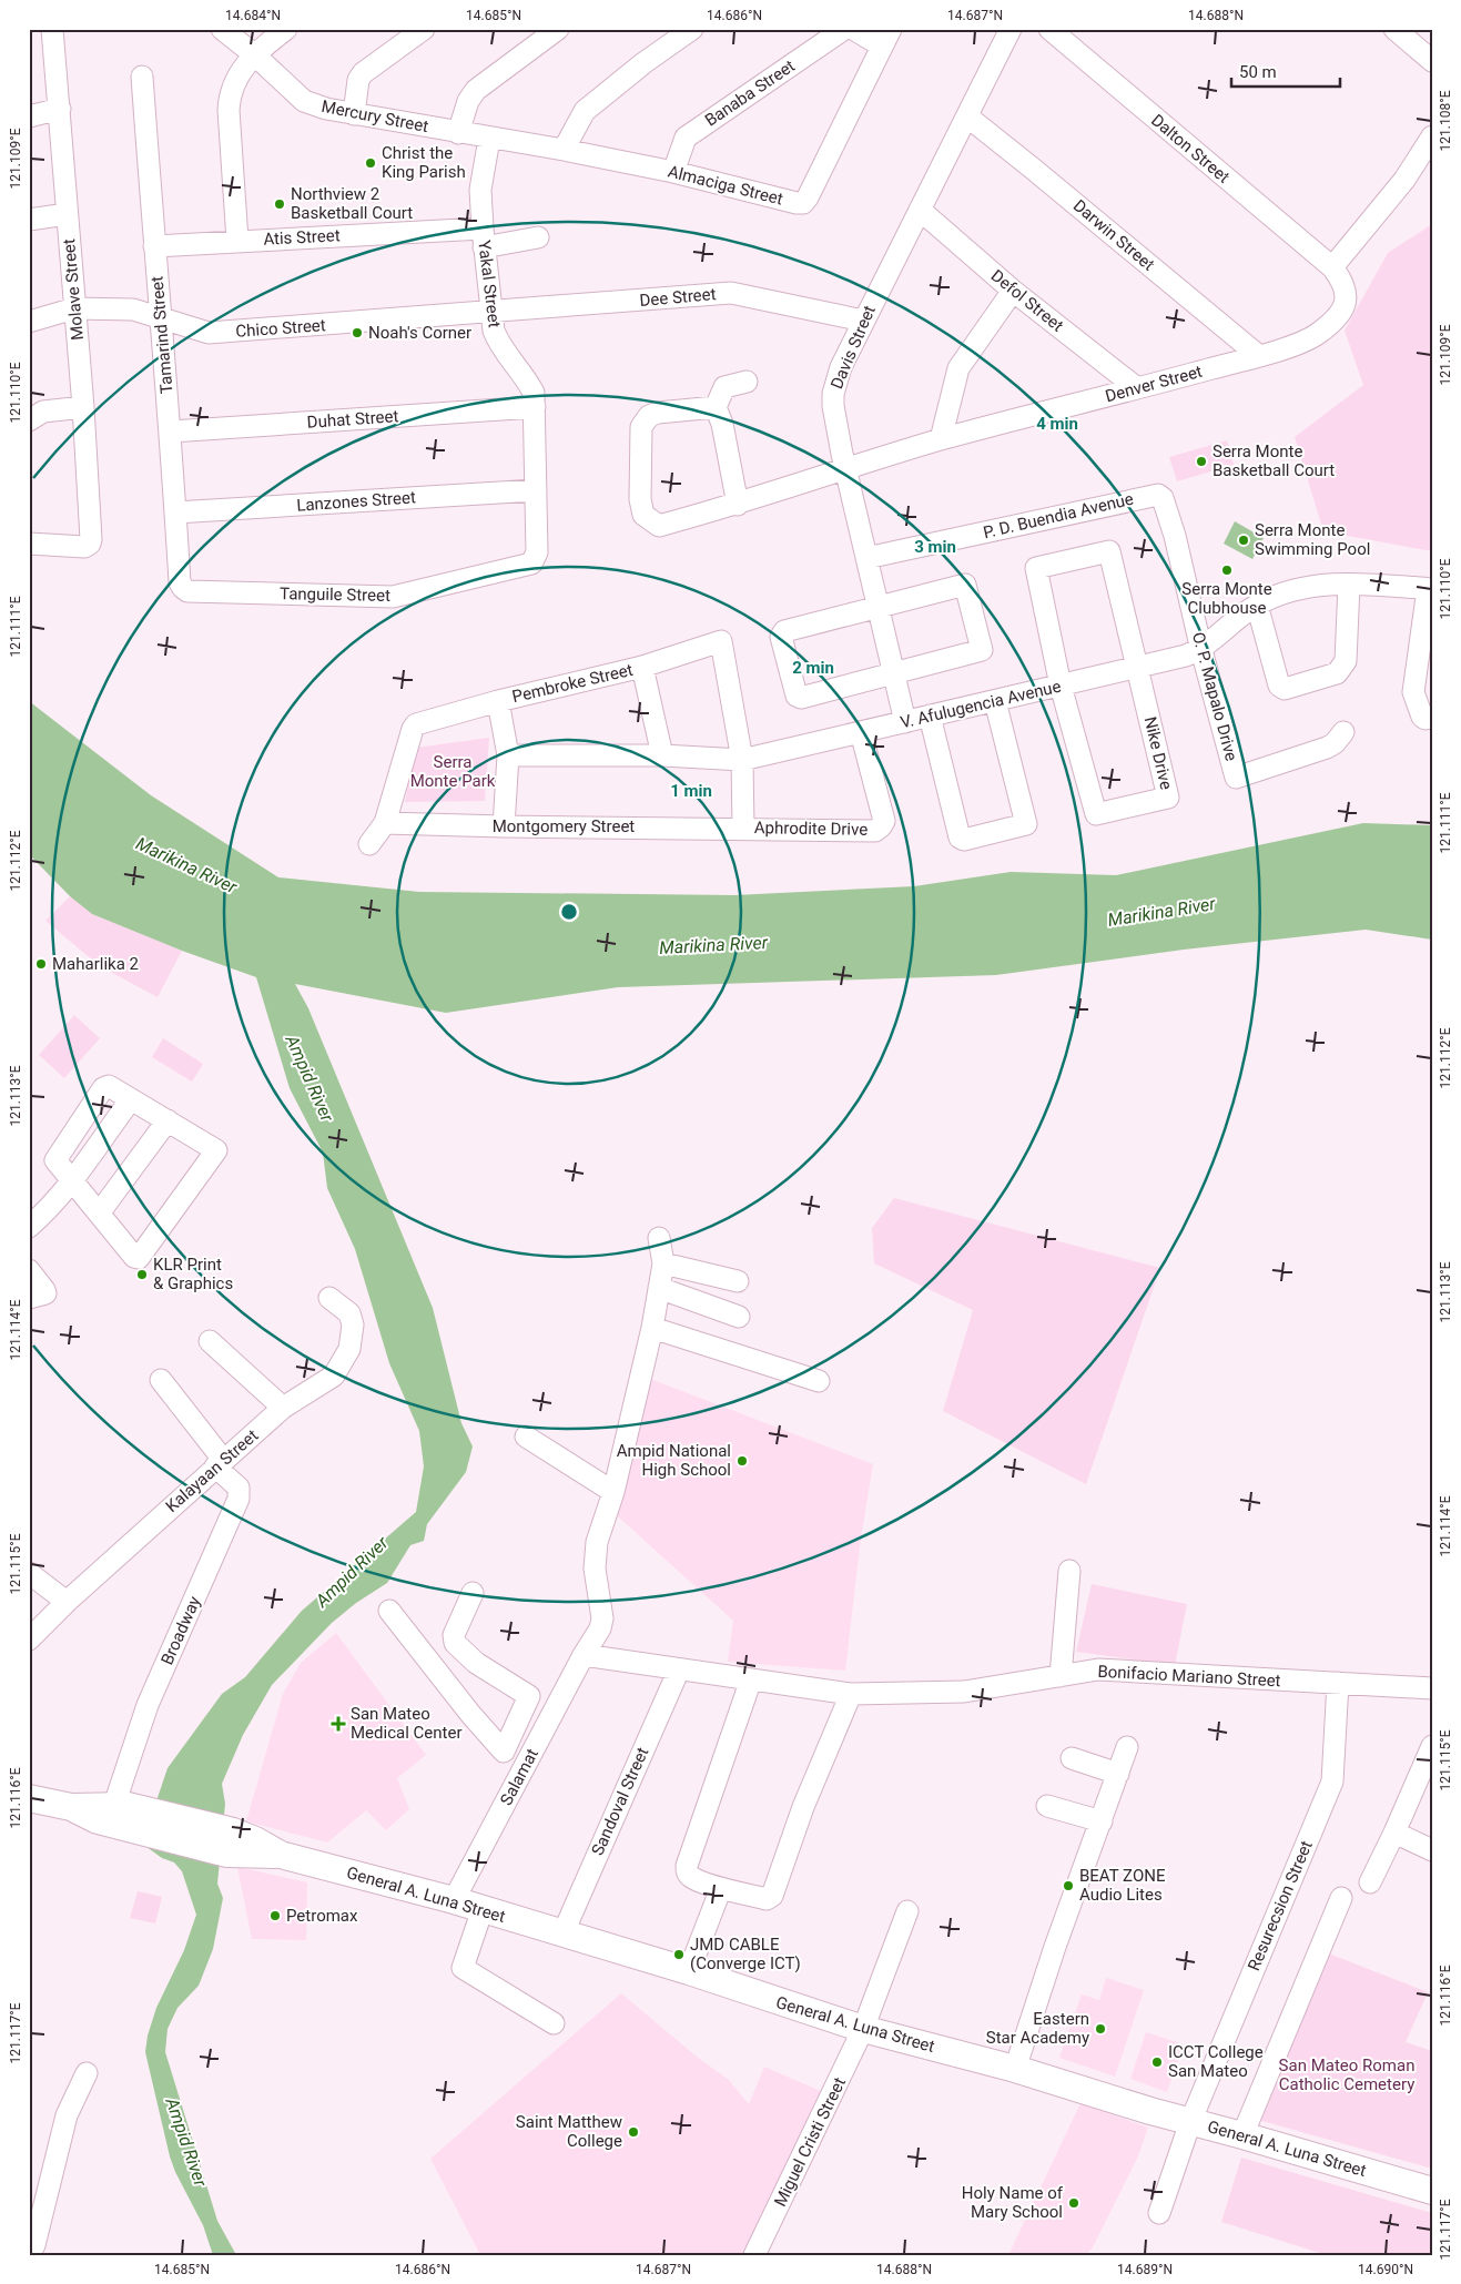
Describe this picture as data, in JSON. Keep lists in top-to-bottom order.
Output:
{
  "streets": {
    "main road": ["General A. Luna Street"],
    "street": [
      "Banaba Street",
      "Mercury Street",
      "Dalton Street",
      "Almaciga Street",
      "Darwin Street",
      "Atis Street",
      "Yakal Street",
      "Molave Street",
      "Dee Street",
      "Defol Street",
      "Chico Street",
      "Tamarind Street",
      "Davis Street",
      "Denver Street",
      "Duhat Street",
      "Lanzones Street",
      "P. D. Buendia Avenue",
      "Tanguile Street",
      "Pembroke Street",
      "O. P. Mapalo Drive",
      "V. Afulugencia Avenue",
      "Nike Drive",
      "Montgomery Street",
      "Aphrodite Drive",
      "Kalayaan Street",
      "Broadway",
      "Bonifacio Mariano Street",
      "Salamat",
      "Sandoval Street",
      "Resurecsion Street",
      "Miguel Cristi Street"
    ]
  },
  "crossings": [
    ["Banaba Street", "Almaciga Street"],
    ["Mercury Street", "Almaciga Street"],
    ["Mercury Street", "Yakal Street"],
    ["Dalton Street", "Denver Street"],
    ["Almaciga Street", "Yakal Street"],
    ["Darwin Street", "Davis Street"],
    ["Darwin Street", "Denver Street"],
    ["Atis Street", "Yakal Street"],
    ["Atis Street", "Tamarind Street"],
    ["Yakal Street", "Dee Street"],
    ["Yakal Street", "Chico Street"],
    ["Yakal Street", "Duhat Street"],
    ["Yakal Street", "Lanzones Street"],
    ["Yakal Street", "Tanguile Street"],
    ["Molave Street", "Chico Street"],
    ["Dee Street", "Chico Street"],
    ["Dee Street", "Davis Street"],
    ["Defol Street", "Davis Street"],
    ["Defol Street", "Denver Street"],
    ["Chico Street", "Tamarind Street"],
    ["Tamarind Street", "Duhat Street"],
    ["Tamarind Street", "Lanzones Street"],
    ["Tamarind Street", "Tanguile Street"],
    ["Davis Street", "Denver Street"],
    ["Davis Street", "P. D. Buendia Avenue"],
    ["Davis Street", "V. Afulugencia Avenue"],
    ["P. D. Buendia Avenue", "O. P. Mapalo Drive"],
    ["Pembroke Street", "V. Afulugencia Avenue"],
    ["Pembroke Street", "Montgomery Street"],
    ["O. P. Mapalo Drive", "V. Afulugencia Avenue"],
    ["V. Afulugencia Avenue", "Nike Drive"],
    ["V. Afulugencia Avenue", "Aphrodite Drive"],
    ["Montgomery Street", "Aphrodite Drive"],
    ["Kalayaan Street", "Broadway"],
    ["Broadway", "General A. Luna Street"],
    ["Bonifacio Mariano Street", "Salamat"],
    ["Bonifacio Mariano Street", "Sandoval Street"],
    ["Bonifacio Mariano Street", "Resurecsion Street"],
    ["Salamat", "General A. Luna Street"],
    ["Sandoval Street", "General A. Luna Street"],
    ["General A. Luna Street", "Resurecsion Street"],
    ["General A. Luna Street", "Miguel Cristi Street"]
  ],
  "water": ["Marikina River", "Ampid River"],
  "parks": ["Serra Monte Park", "San Mateo Roman Catholic Cemetery"],
  "places": {
    "other": [
      "Christ the King Parish",
      "Northview 2 Basketball Court",
      "Noah's Corner",
      "Serra Monte Basketball Court",
      "Serra Monte Swimming Pool",
      "Serra Monte Clubhouse",
      "Maharlika 2",
      "KLR Print & Graphics",
      "Ampid National High School",
      "BEAT ZONE Audio Lites",
      "Petromax",
      "JMD CABLE (Converge ICT)",
      "Eastern Star Academy",
      "ICCT College San Mateo",
      "Saint Matthew College",
      "Holy Name of Mary School"
    ],
    "health": ["San Mateo Medical Center"]
  },
  "scale_bar": "50 m",
  "coordinates": [
    "14.684°N",
    "14.685°N",
    "14.686°N",
    "14.687°N",
    "14.688°N",
    "121.108°E",
    "121.109°E",
    "121.110°E",
    "121.111°E",
    "121.112°E",
    "121.113°E",
    "121.114°E",
    "121.115°E",
    "121.116°E",
    "121.117°E",
    "14.689°N",
    "14.690°N"
  ],
  "rings": [
    "4 min",
    "3 min",
    "2 min",
    "1 min"
  ]
}
